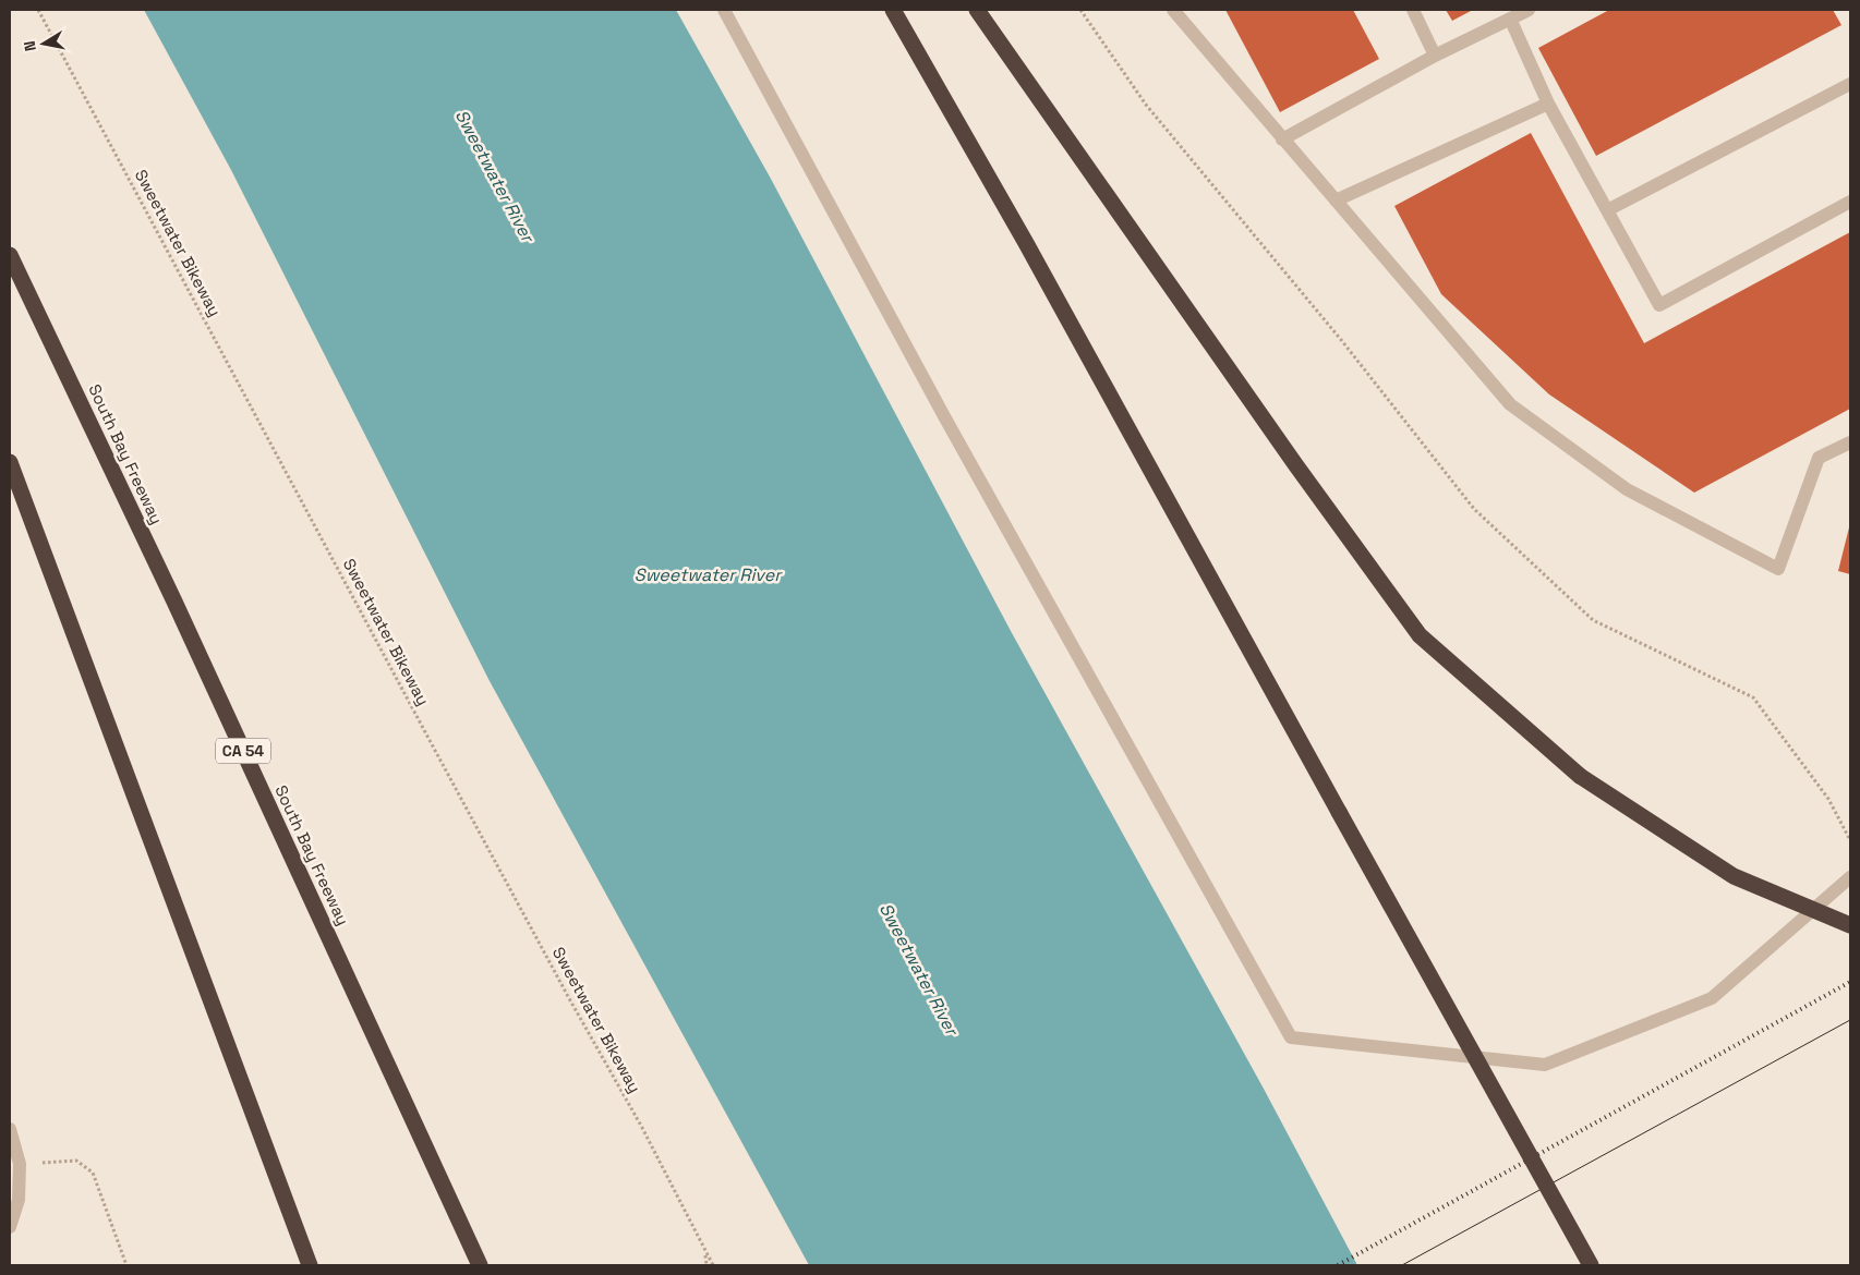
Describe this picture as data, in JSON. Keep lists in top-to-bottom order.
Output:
{
  "streets": {
    "highway": ["South Bay Freeway", "CA 54"],
    "path": ["Sweetwater Bikeway"]
  },
  "water": ["Sweetwater River"],
  "north": "left"
}
